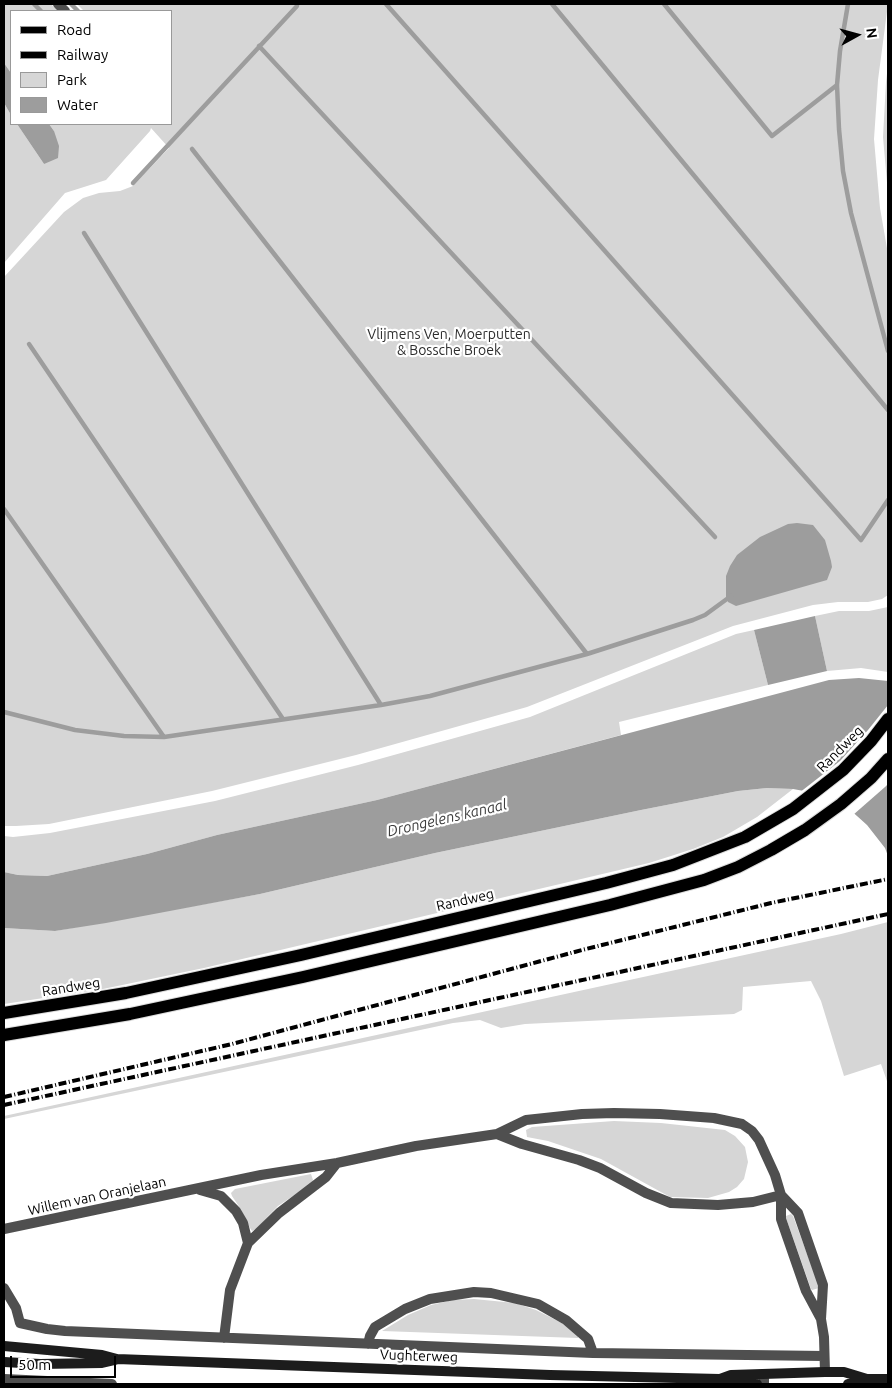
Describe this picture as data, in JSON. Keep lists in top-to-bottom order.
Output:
{
  "streets": {
    "main road": ["Randweg", "Vughterweg"],
    "street": ["Willem van Oranjelaan"]
  },
  "crossings": [
    ["Willem van Oranjelaan", "Vughterweg"]
  ],
  "water": ["Drongelens kanaal"],
  "parks": ["Vlijmens Ven, Moerputten & Bossche Broek"],
  "legend": [
    "Road",
    "Railway",
    "Park",
    "Water"
  ],
  "scale_bar": "50 m",
  "north": "right"
}
